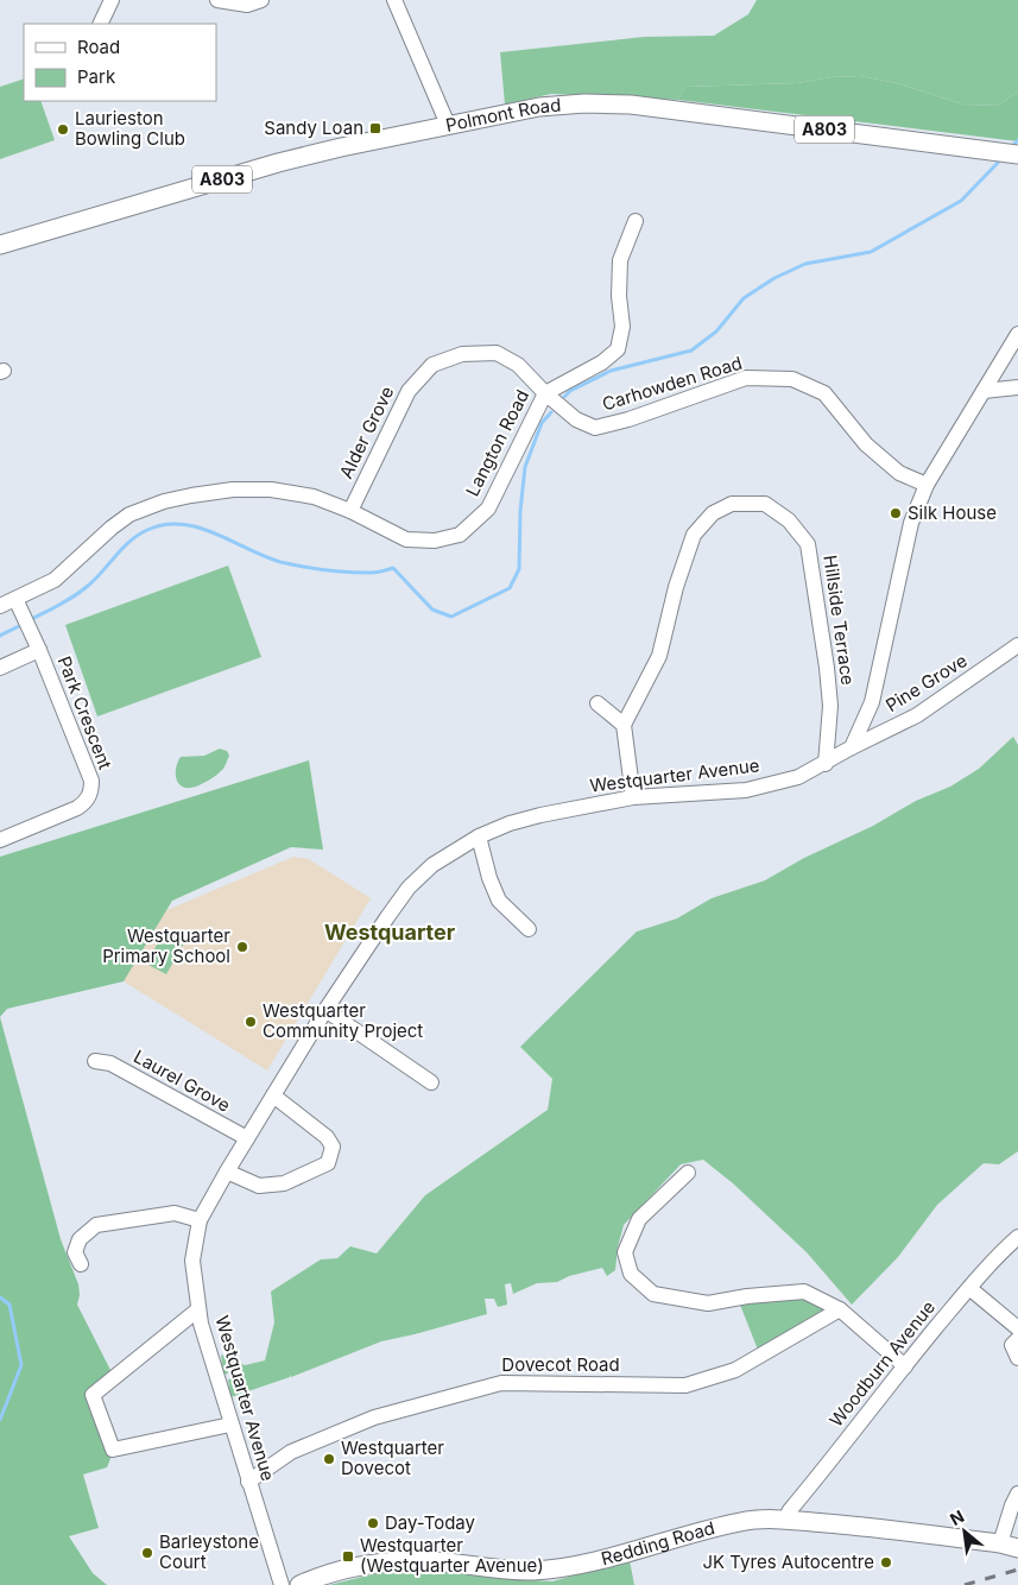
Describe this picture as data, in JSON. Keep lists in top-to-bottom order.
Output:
{
  "streets": {
    "main road": ["Polmont Road", "A803", "Redding Road"],
    "street": [
      "Carhowden Road",
      "Alder Grove",
      "Langton Road",
      "Hillside Terrace",
      "Pine Grove",
      "Park Crescent",
      "Westquarter Avenue",
      "Laurel Grove",
      "Woodburn Avenue",
      "Dovecot Road"
    ]
  },
  "crossings": [
    ["Carhowden Road", "Alder Grove"],
    ["Carhowden Road", "Langton Road"],
    ["Alder Grove", "Langton Road"],
    ["Langton Road", "Park Crescent"],
    ["Hillside Terrace", "Westquarter Avenue"],
    ["Pine Grove", "Westquarter Avenue"],
    ["Westquarter Avenue", "Laurel Grove"],
    ["Westquarter Avenue", "Dovecot Road"],
    ["Woodburn Avenue", "Redding Road"]
  ],
  "districts": ["Westquarter"],
  "places": {
    "transit": ["Sandy Loan", "Westquarter (Westquarter Avenue)"],
    "other": [
      "Laurieston Bowling Club",
      "Silk House",
      "Westquarter Primary School",
      "Westquarter Community Project",
      "Westquarter Dovecot",
      "Day-Today",
      "Barleystone Court",
      "JK Tyres Autocentre"
    ]
  },
  "legend": ["Road", "Park"],
  "north": "top left"
}
